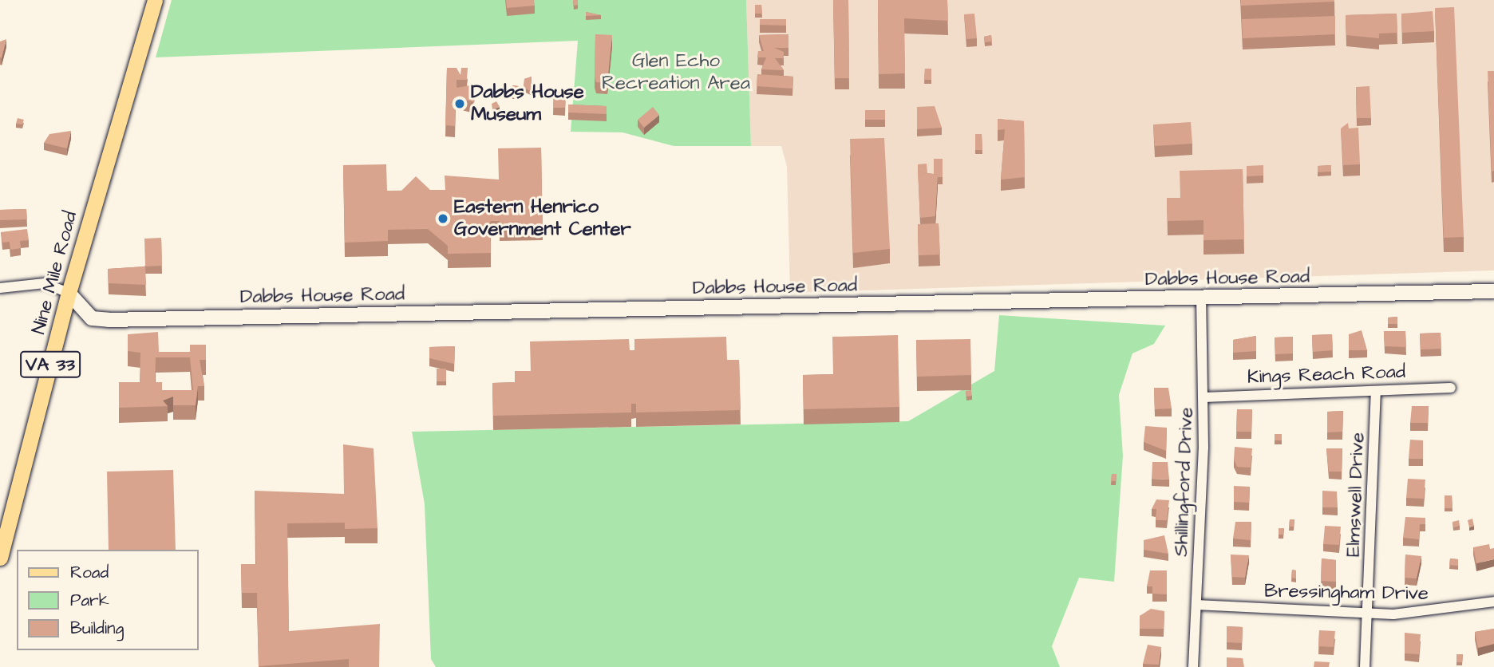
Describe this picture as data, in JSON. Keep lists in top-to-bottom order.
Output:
{
  "streets": {
    "main road": ["Nine Mile Road", "VA 33"],
    "street": [
      "Dabbs House Road",
      "Kings Reach Road",
      "Shillingford Drive",
      "Elmswell Drive",
      "Bressingham Drive"
    ]
  },
  "crossings": [
    ["Nine Mile Road", "Dabbs House Road"],
    ["Dabbs House Road", "Shillingford Drive"],
    ["Kings Reach Road", "Shillingford Drive"],
    ["Kings Reach Road", "Elmswell Drive"],
    ["Shillingford Drive", "Bressingham Drive"],
    ["Elmswell Drive", "Bressingham Drive"]
  ],
  "parks": ["Glen Echo Recreation Area"],
  "places": ["Dabbs House Museum", "Eastern Henrico Government Center"],
  "legend": ["Road", "Park", "Building"]
}
